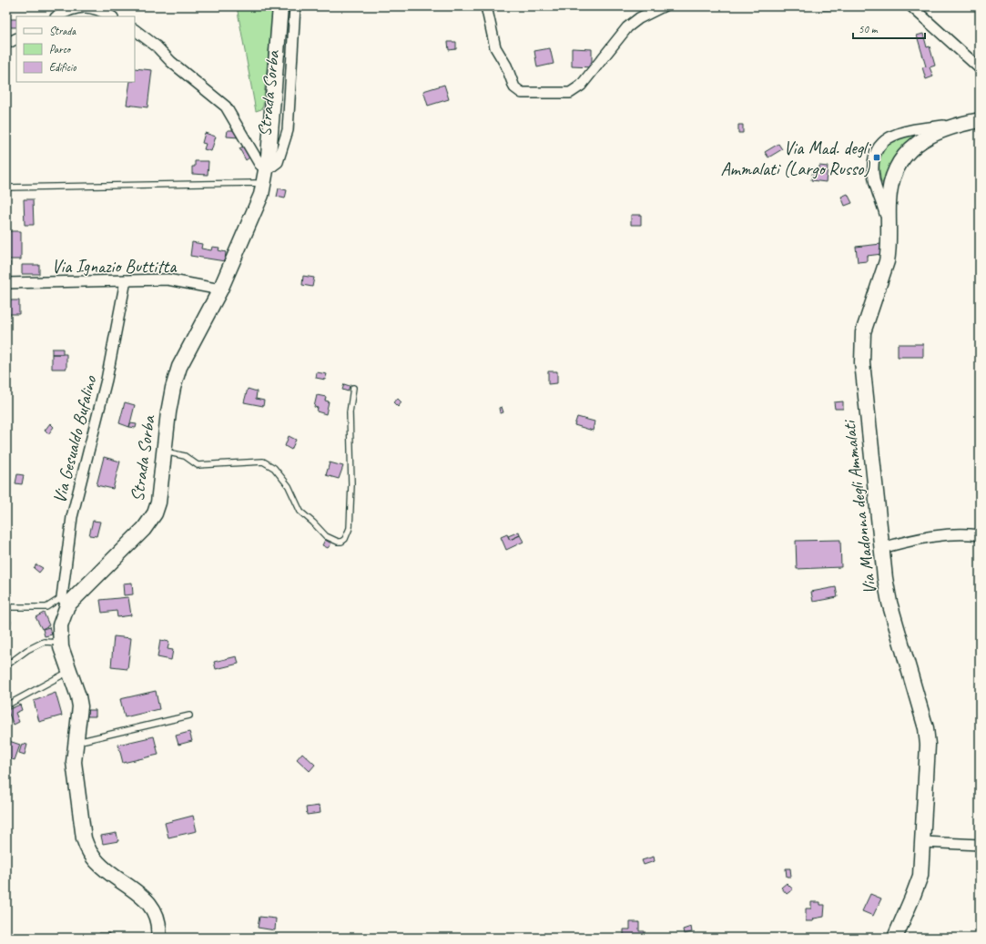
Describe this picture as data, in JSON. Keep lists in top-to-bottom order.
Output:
{
  "streets": {
    "street": [
      "Strada Sorba",
      "Via Ignazio Buttitta",
      "Via Gesualdo Bufalino",
      "Via Madonna degli Ammalati"
    ]
  },
  "crossings": [
    ["Strada Sorba", "Via Ignazio Buttitta"],
    ["Strada Sorba", "Via Gesualdo Bufalino"],
    ["Via Ignazio Buttitta", "Via Gesualdo Bufalino"]
  ],
  "places": {
    "transit": ["Via Mad. degli Ammalati (Largo Russo)"]
  },
  "legend": ["Strada", "Parco", "Edificio"],
  "scale_bar": "50 m"
}
